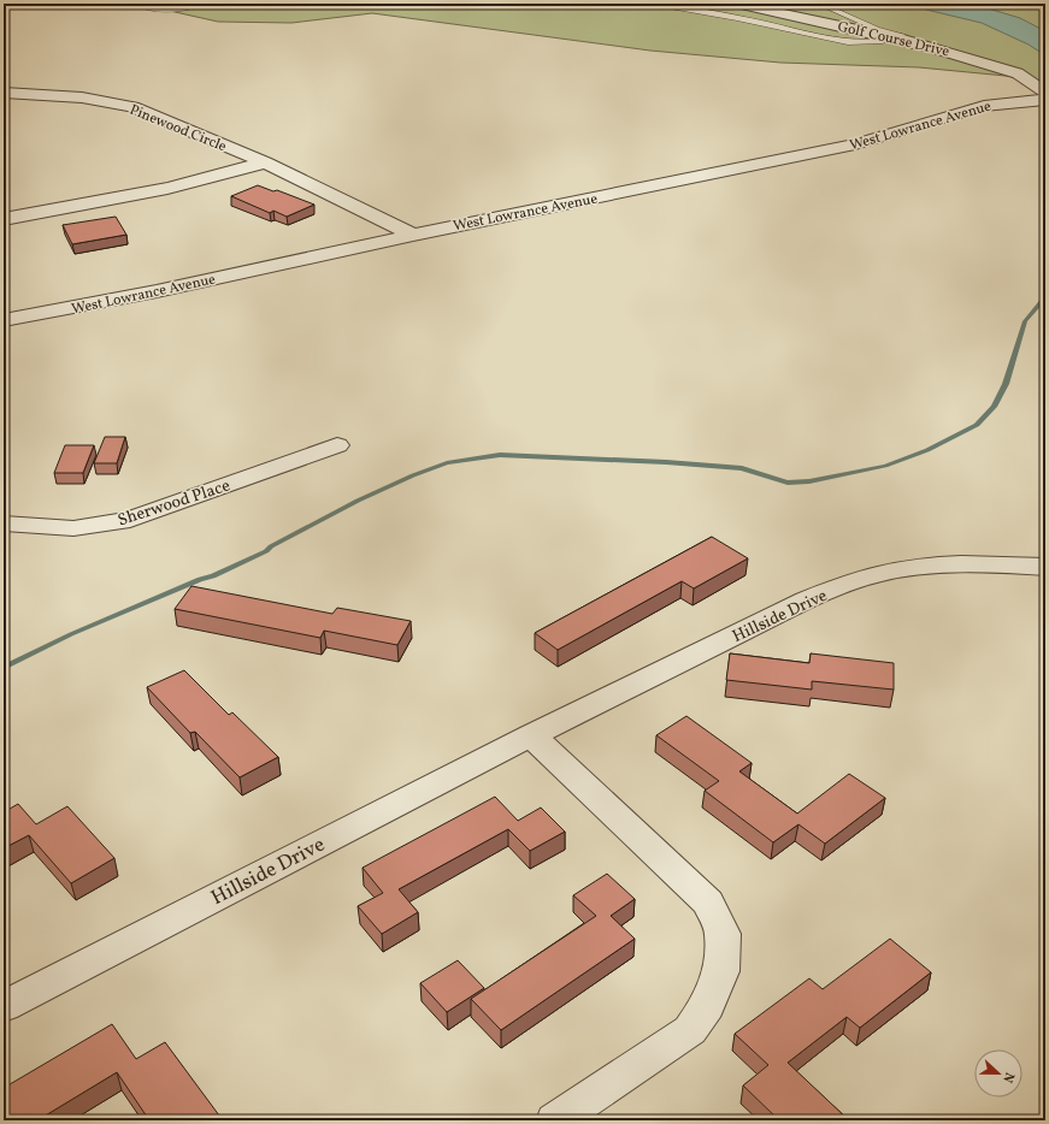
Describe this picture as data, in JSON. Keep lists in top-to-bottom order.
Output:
{
  "streets": {
    "street": [
      "Golf Course Drive",
      "West Lowrance Avenue",
      "Pinewood Circle",
      "Sherwood Place",
      "Hillside Drive"
    ]
  },
  "crossings": [
    ["West Lowrance Avenue", "Pinewood Circle"]
  ],
  "north": "right"
}
